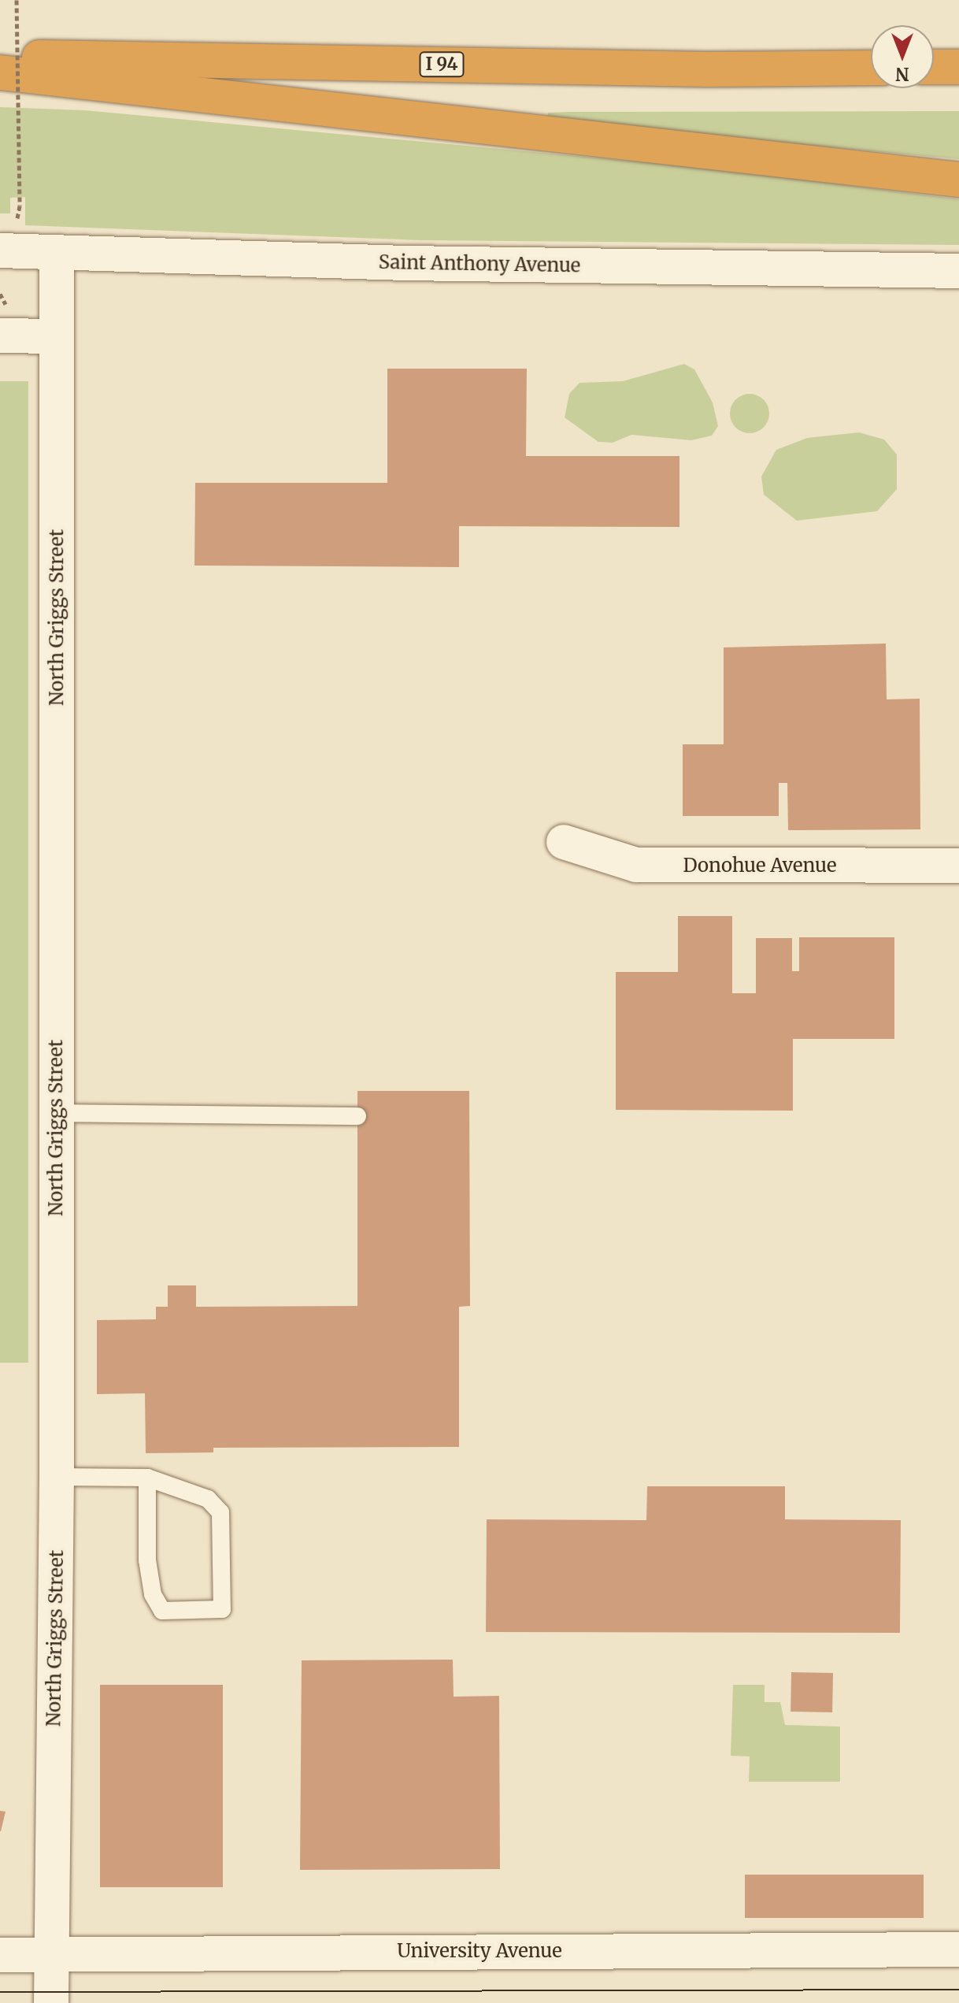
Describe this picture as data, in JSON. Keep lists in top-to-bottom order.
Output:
{
  "streets": {
    "highway": ["I 94"],
    "street": [
      "Saint Anthony Avenue",
      "North Griggs Street",
      "Donohue Avenue",
      "University Avenue"
    ]
  },
  "crossings": [
    ["Saint Anthony Avenue", "North Griggs Street"],
    ["North Griggs Street", "University Avenue"]
  ],
  "north": "bottom"
}
